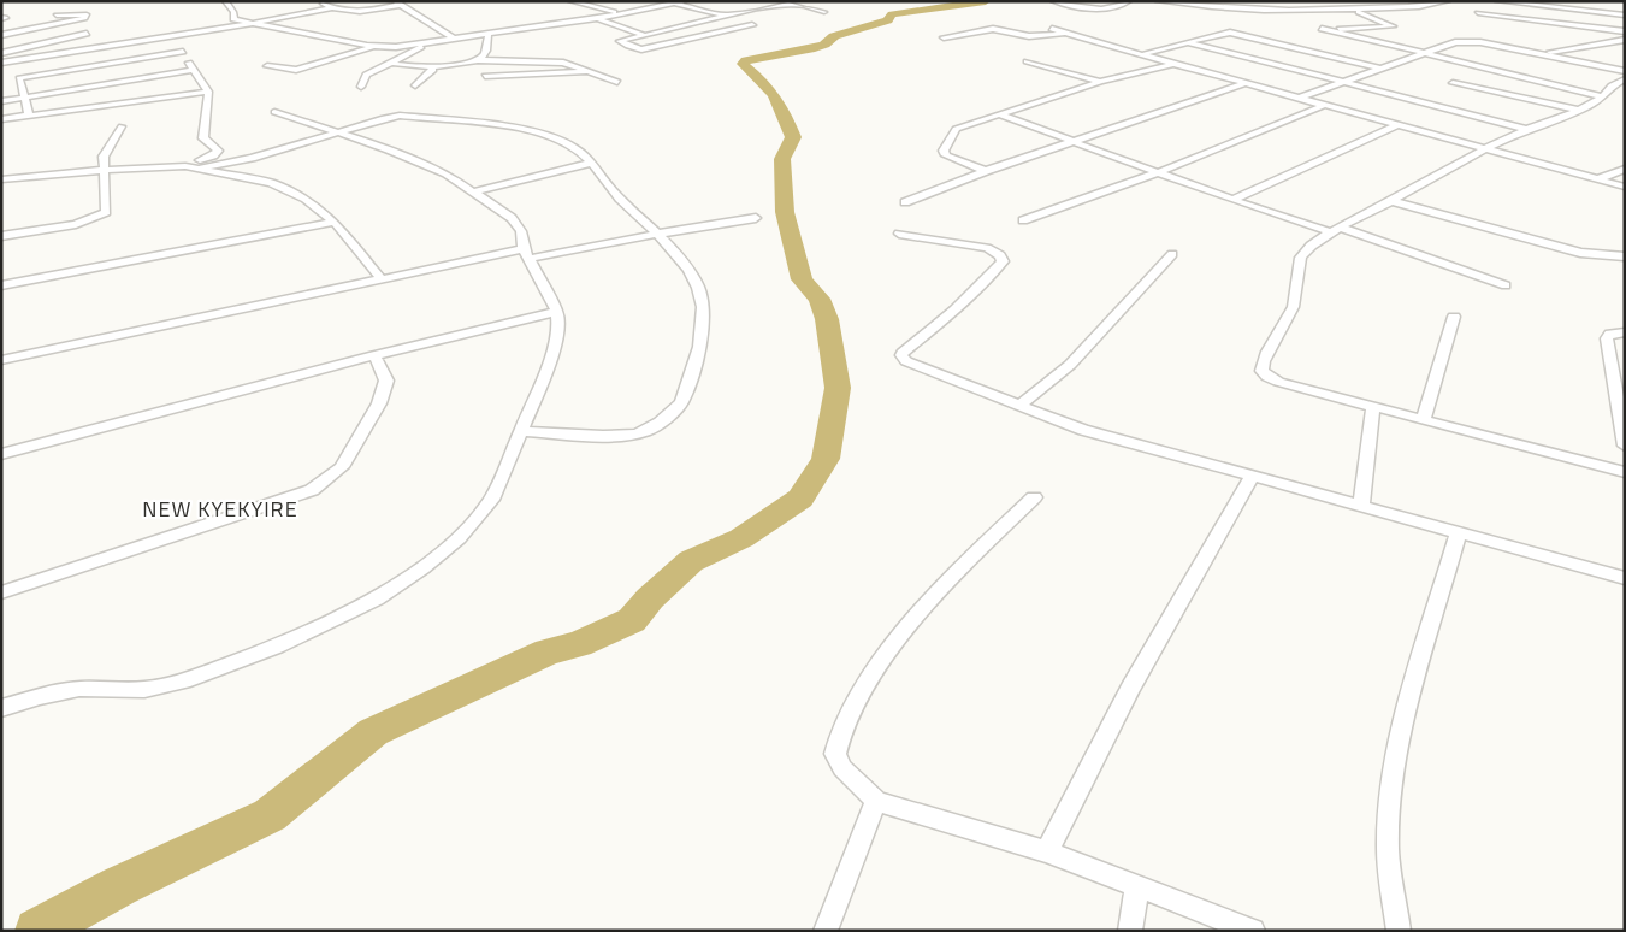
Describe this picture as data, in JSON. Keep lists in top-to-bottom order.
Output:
{
  "districts": ["NEW KYEKYIRE"]
}
